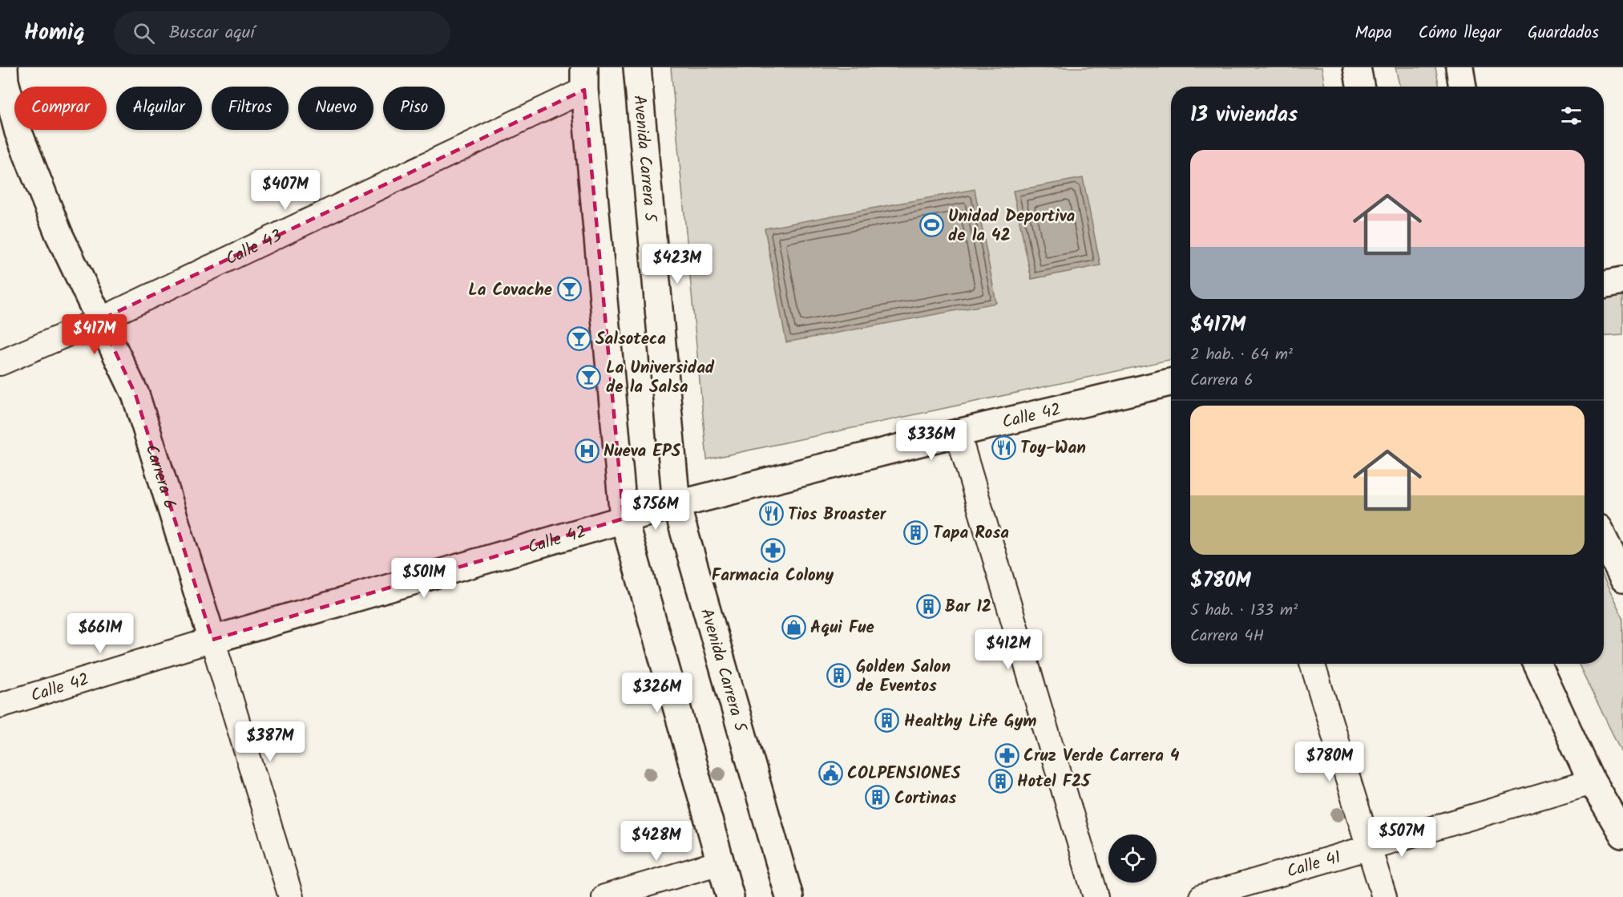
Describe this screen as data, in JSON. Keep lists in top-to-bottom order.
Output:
{
  "streets": {
    "main road": ["Avenida Carrera 5", "Calle 42", "Carrera 6"],
    "street": ["Calle 43", "Calle 41"]
  },
  "crossings": [
    ["Avenida Carrera 5", "Calle 42"],
    ["Calle 43", "Carrera 6"],
    ["Calle 42", "Carrera 6"]
  ],
  "places": {
    "sports": ["Unidad Deportiva de la 42"],
    "bar": ["La Covache", "Salsoteca", "La Universidad de la Salsa"],
    "restaurant": ["Toy-Wan", "Tios Broaster"],
    "hospital": ["Nueva EPS"],
    "building": [
      "Tapa Rosa",
      "Bar 12",
      "Golden Salon de Eventos",
      "Healthy Life Gym",
      "Hotel F25",
      "Cortinas"
    ],
    "pharmacy": ["Farmacia Colony", "Cruz Verde Carrera 4"],
    "shop": ["Aqui Fue"],
    "public building": ["COLPENSIONES"]
  },
  "page": {
    "header": "Homiq",
    "search": "Buscar aquí",
    "nav": ["Mapa", "Cómo llegar", "Guardados"],
    "chip": [
      "Comprar",
      "Alquilar",
      "Filtros",
      "Nuevo",
      "Piso"
    ],
    "heading": "13 viviendas",
    "list": [
      {
        "name": "$417M",
        "note": "2 hab. · 64 m² · Carrera 6"
      },
      {
        "name": "$780M",
        "note": "5 hab. · 133 m² · Carrera 4H"
      }
    ],
    "price": [
      "$407M",
      "$423M",
      "$417M",
      "$336M",
      "$756M",
      "$501M",
      "$661M",
      "$412M",
      "$326M",
      "$387M",
      "$780M",
      "$507M",
      "$428M"
    ]
  }
}
